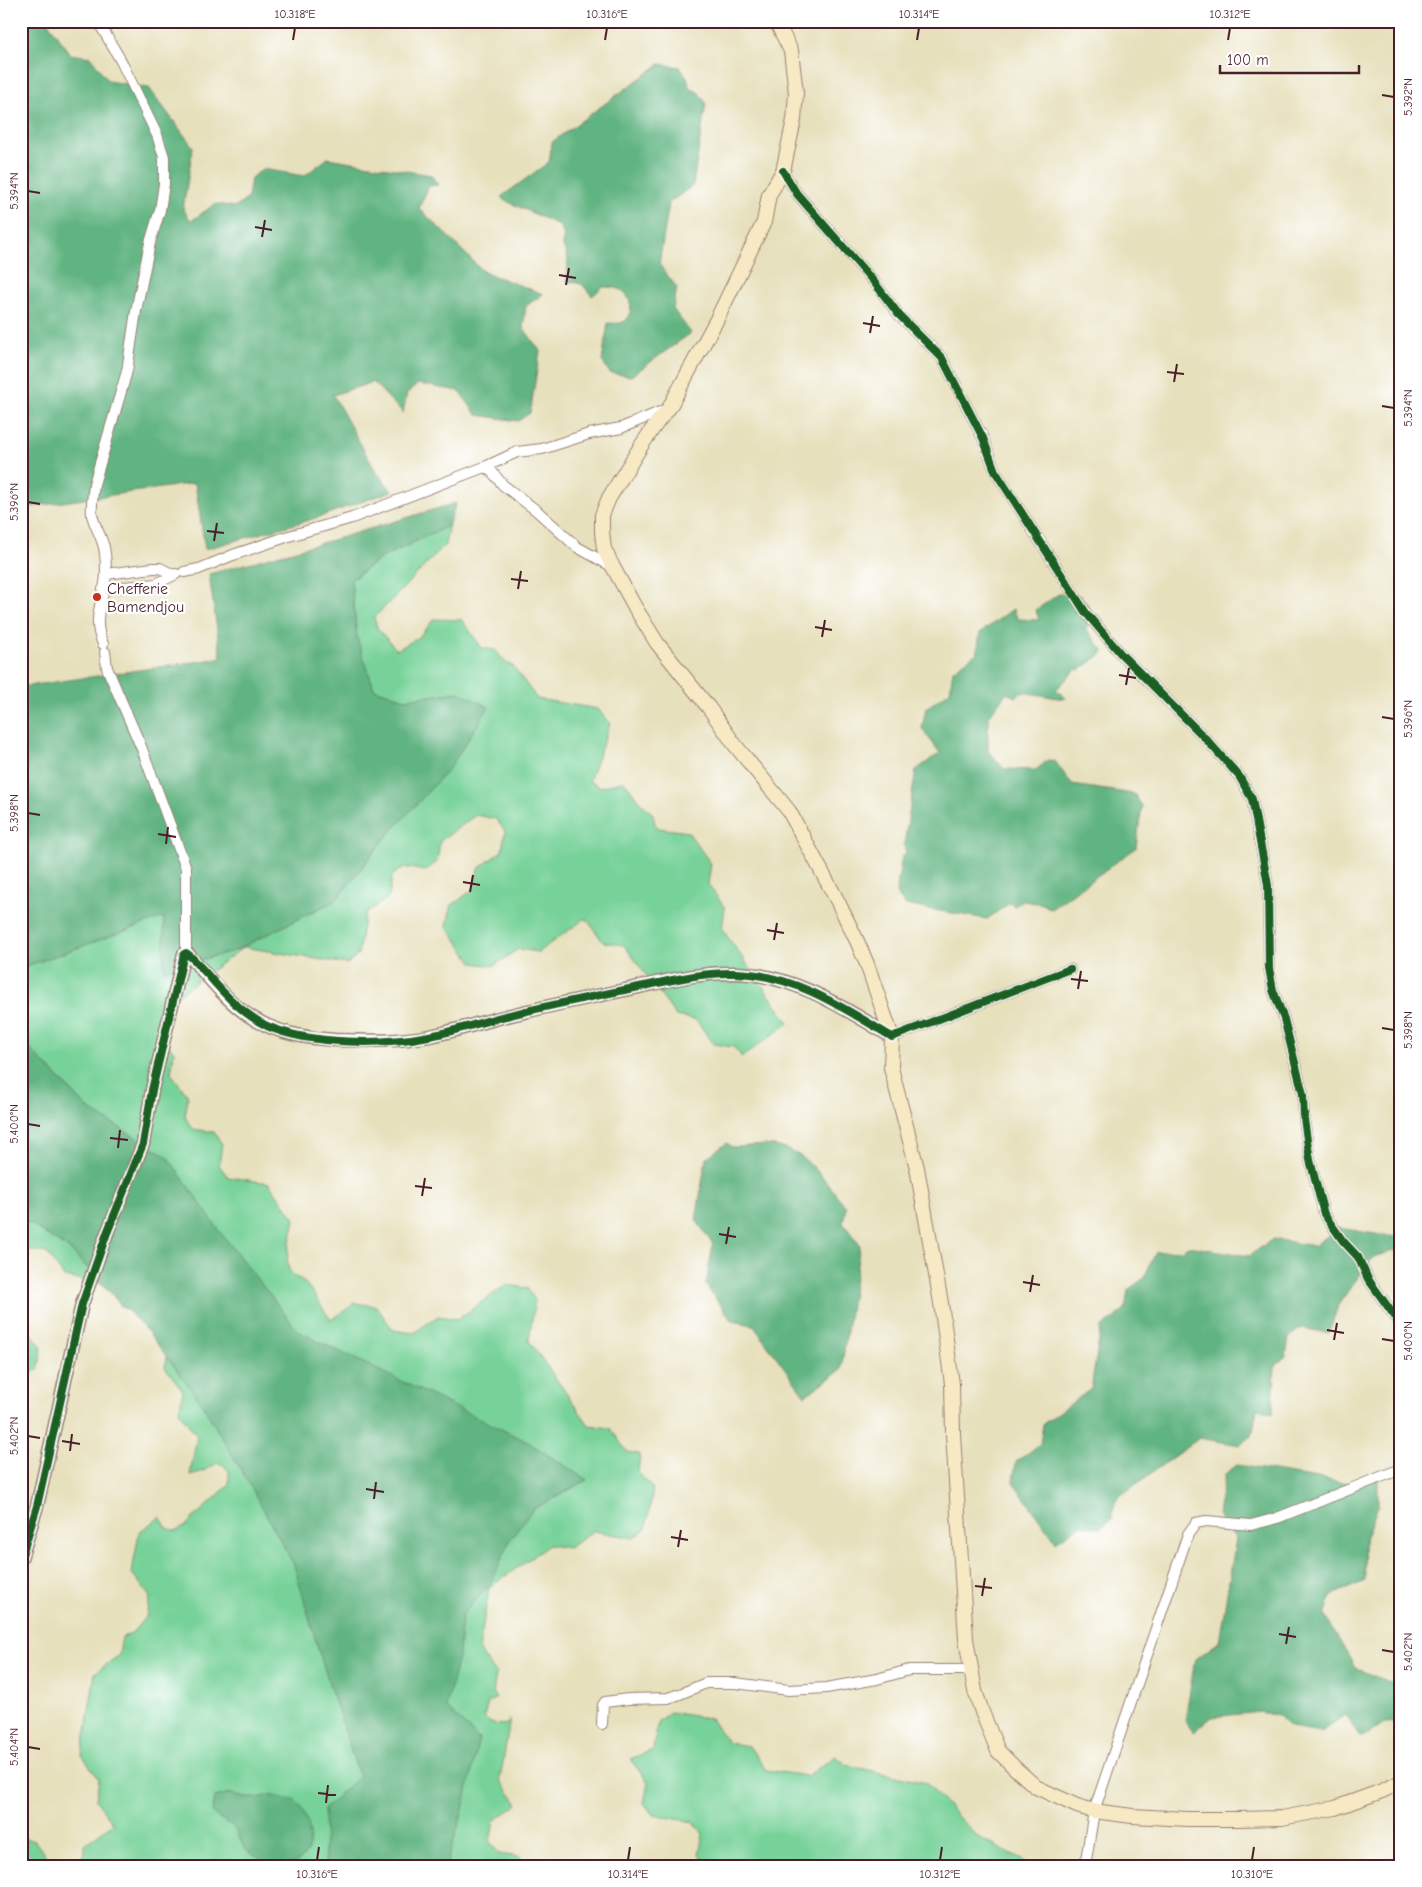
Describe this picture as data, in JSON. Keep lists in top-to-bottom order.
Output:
{
  "places": ["Chefferie Bamendjou"],
  "scale_bar": "100 m",
  "coordinates": [
    "10.318°E",
    "10.316°E",
    "10.314°E",
    "10.312°E",
    "5.392°N",
    "5.394°N",
    "5.396°N",
    "5.398°N",
    "5.400°N",
    "5.402°N",
    "5.404°N",
    "10.310°E"
  ]
}
